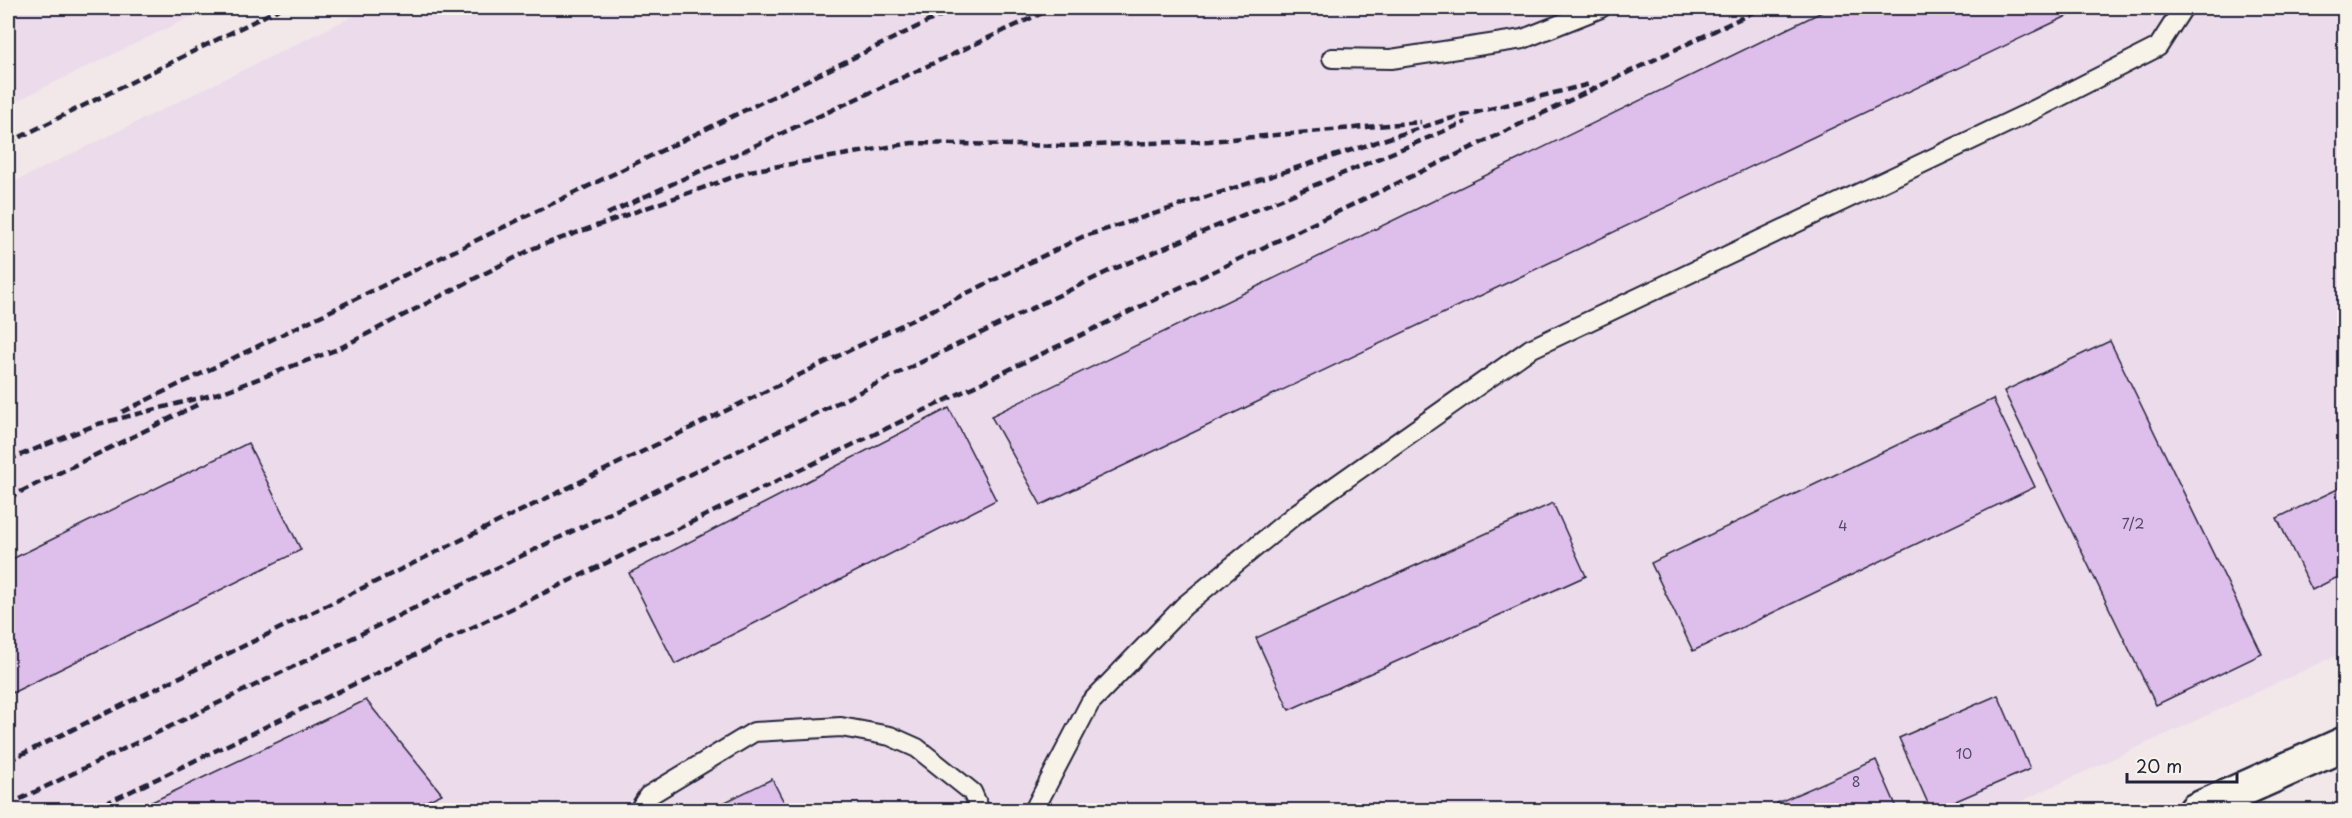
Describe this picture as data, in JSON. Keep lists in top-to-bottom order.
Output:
{
  "house_numbers": [
    "7/2",
    "4",
    "10",
    "8"
  ],
  "scale_bar": "20 m"
}
